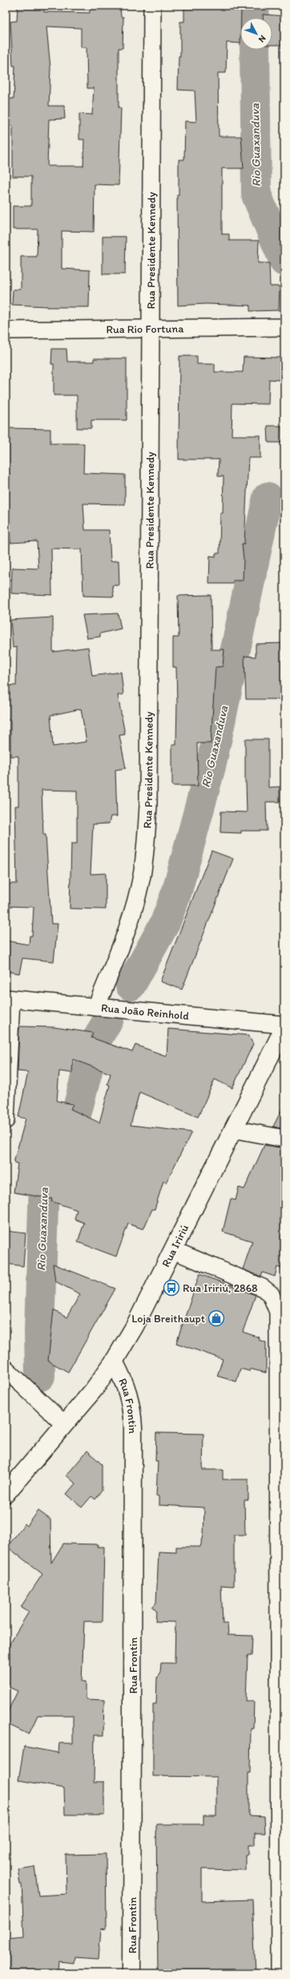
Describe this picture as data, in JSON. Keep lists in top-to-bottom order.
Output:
{
  "streets": {
    "street": [
      "Rua Presidente Kennedy",
      "Rua Rio Fortuna",
      "Rua João Reinhold",
      "Rua Iririú",
      "Rua Frontin"
    ]
  },
  "crossings": [
    ["Rua Presidente Kennedy", "Rua Rio Fortuna"],
    ["Rua Presidente Kennedy", "Rua João Reinhold"],
    ["Rua Iririú", "Rua Frontin"]
  ],
  "water": ["Rio Guaxanduva"],
  "places": {
    "bus stop": ["Rua Iririú, 2868"],
    "shop": ["Loja Breithaupt"]
  },
  "north": "bottom right"
}
